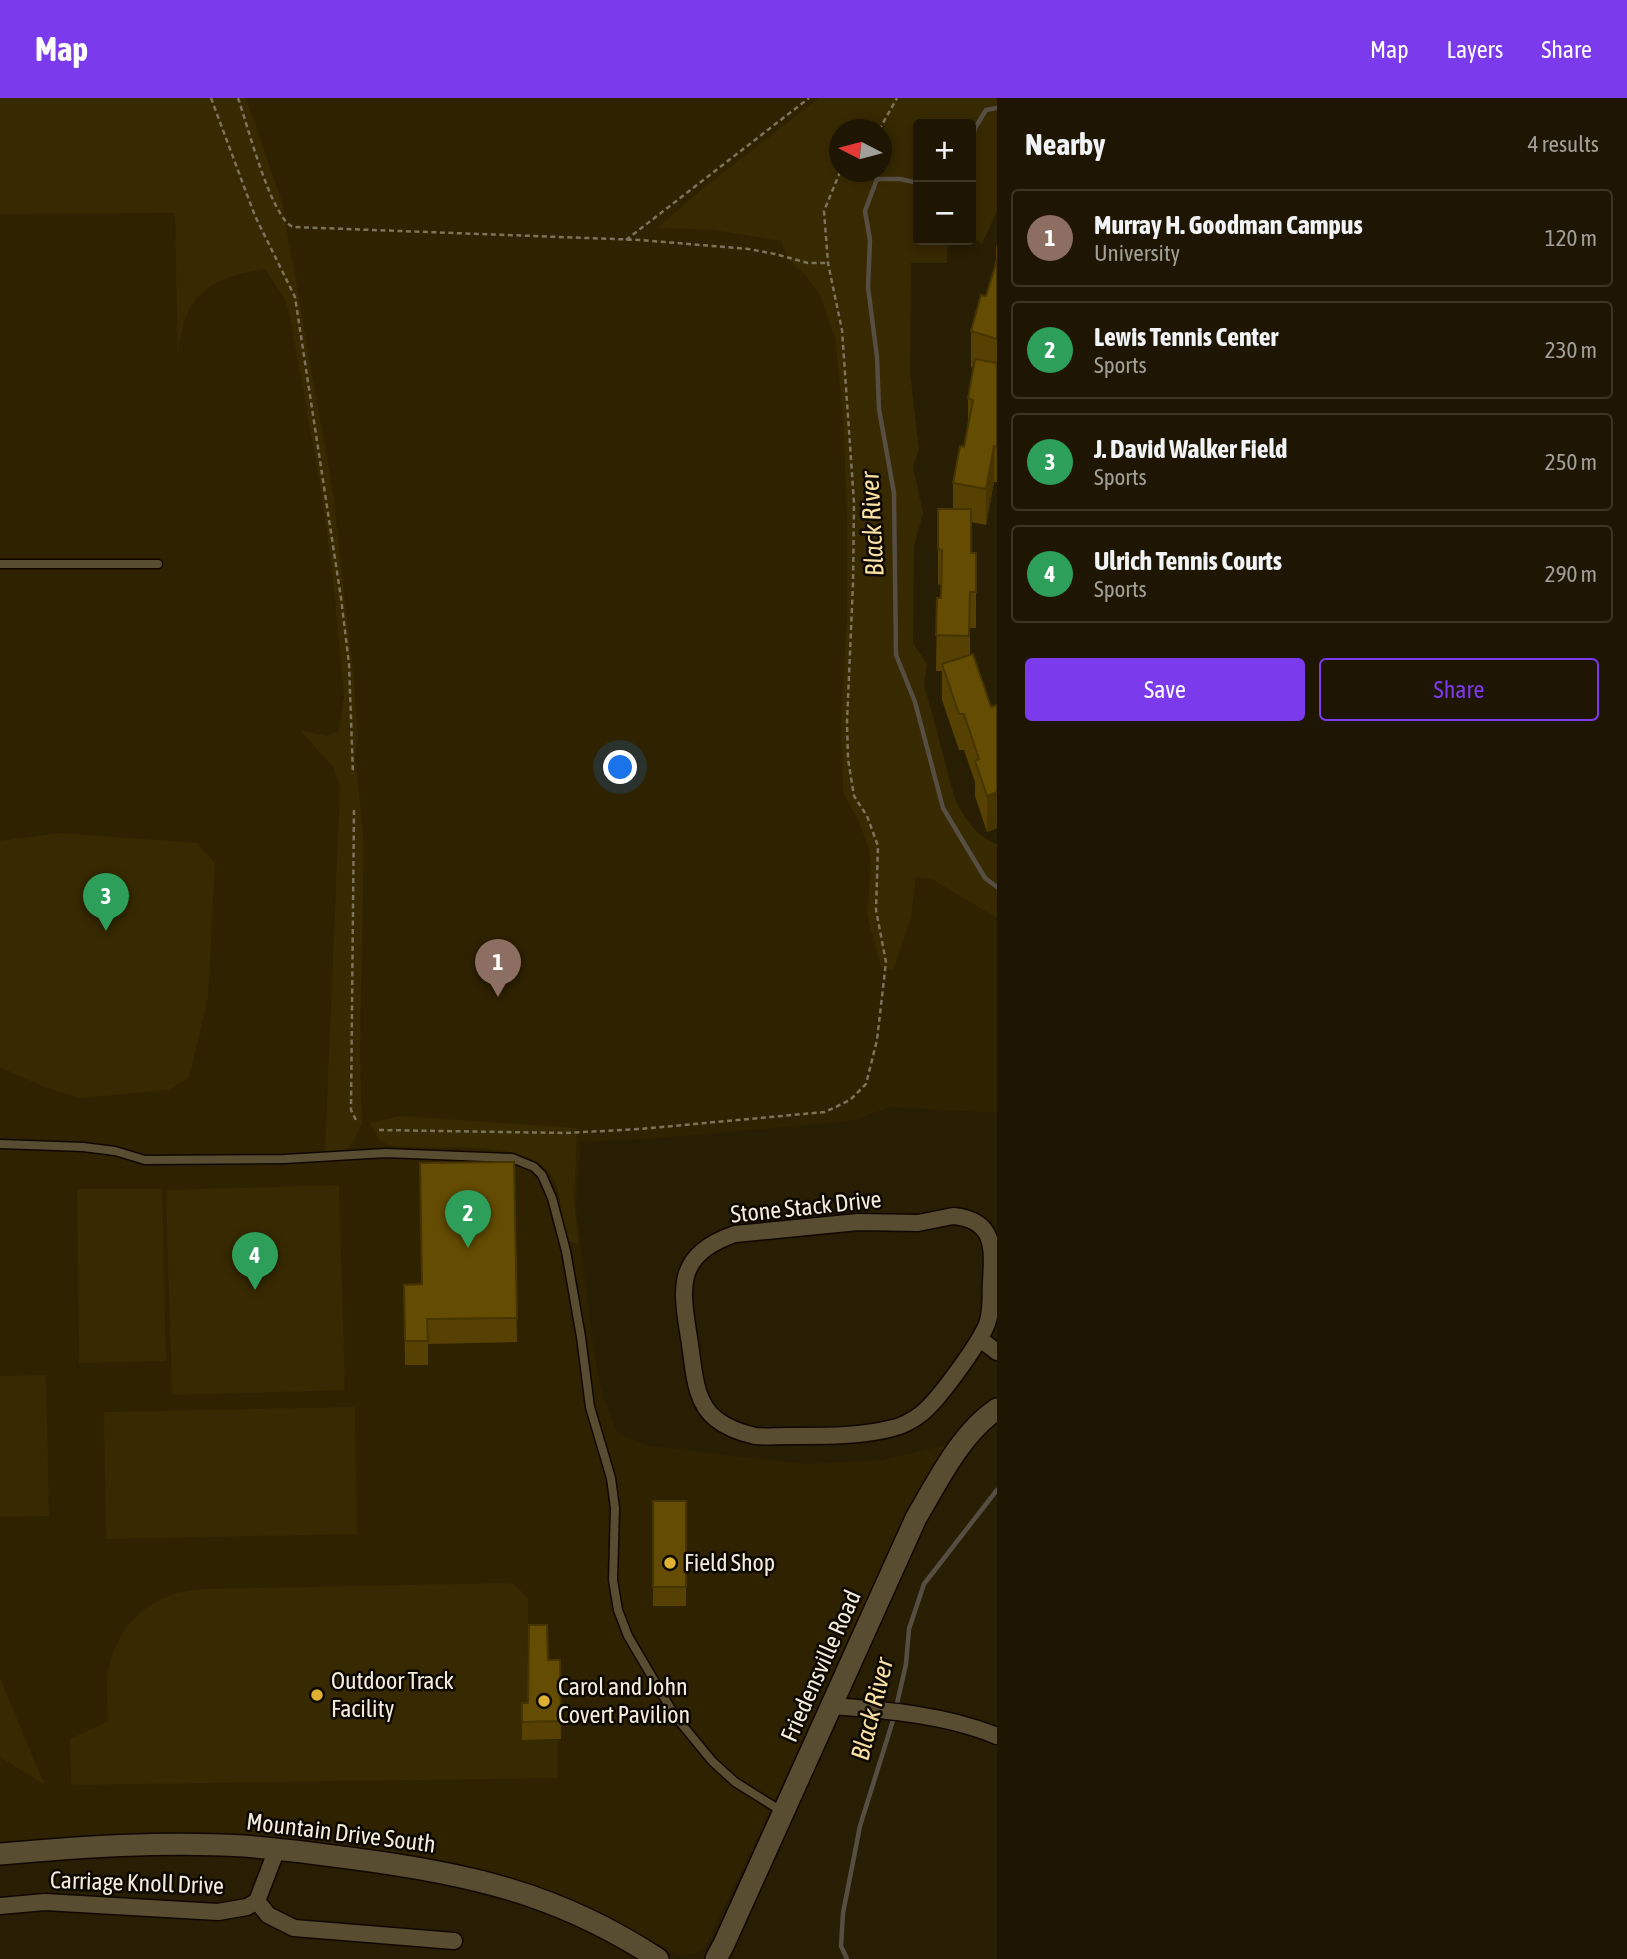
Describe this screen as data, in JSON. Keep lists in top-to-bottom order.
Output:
{
  "streets": {
    "street": [
      "Stone Stack Drive",
      "Friedensville Road",
      "Mountain Drive South",
      "Carriage Knoll Drive"
    ]
  },
  "crossings": [
    ["Mountain Drive South", "Carriage Knoll Drive"]
  ],
  "water": ["Black River"],
  "places": ["Field Shop", "Outdoor Track Facility", "Carol and John Covert Pavilion"],
  "north": "left",
  "page": {
    "header": "Map",
    "nav": ["Map", "Layers", "Share"],
    "heading": ["Nearby", "4 results"],
    "map_buttons": ["+", "−"],
    "list": [
      {
        "mark": "1",
        "name": "Murray H. Goodman Campus",
        "note": "University",
        "value": "120 m"
      },
      {
        "mark": "2",
        "name": "Lewis Tennis Center",
        "note": "Sports",
        "value": "230 m"
      },
      {
        "mark": "3",
        "name": "J. David Walker Field",
        "note": "Sports",
        "value": "250 m"
      },
      {
        "mark": "4",
        "name": "Ulrich Tennis Courts",
        "note": "Sports",
        "value": "290 m"
      }
    ],
    "buttons": ["Save", "Share"],
    "pins": [
      "3",
      "1",
      "2",
      "4"
    ]
  }
}
